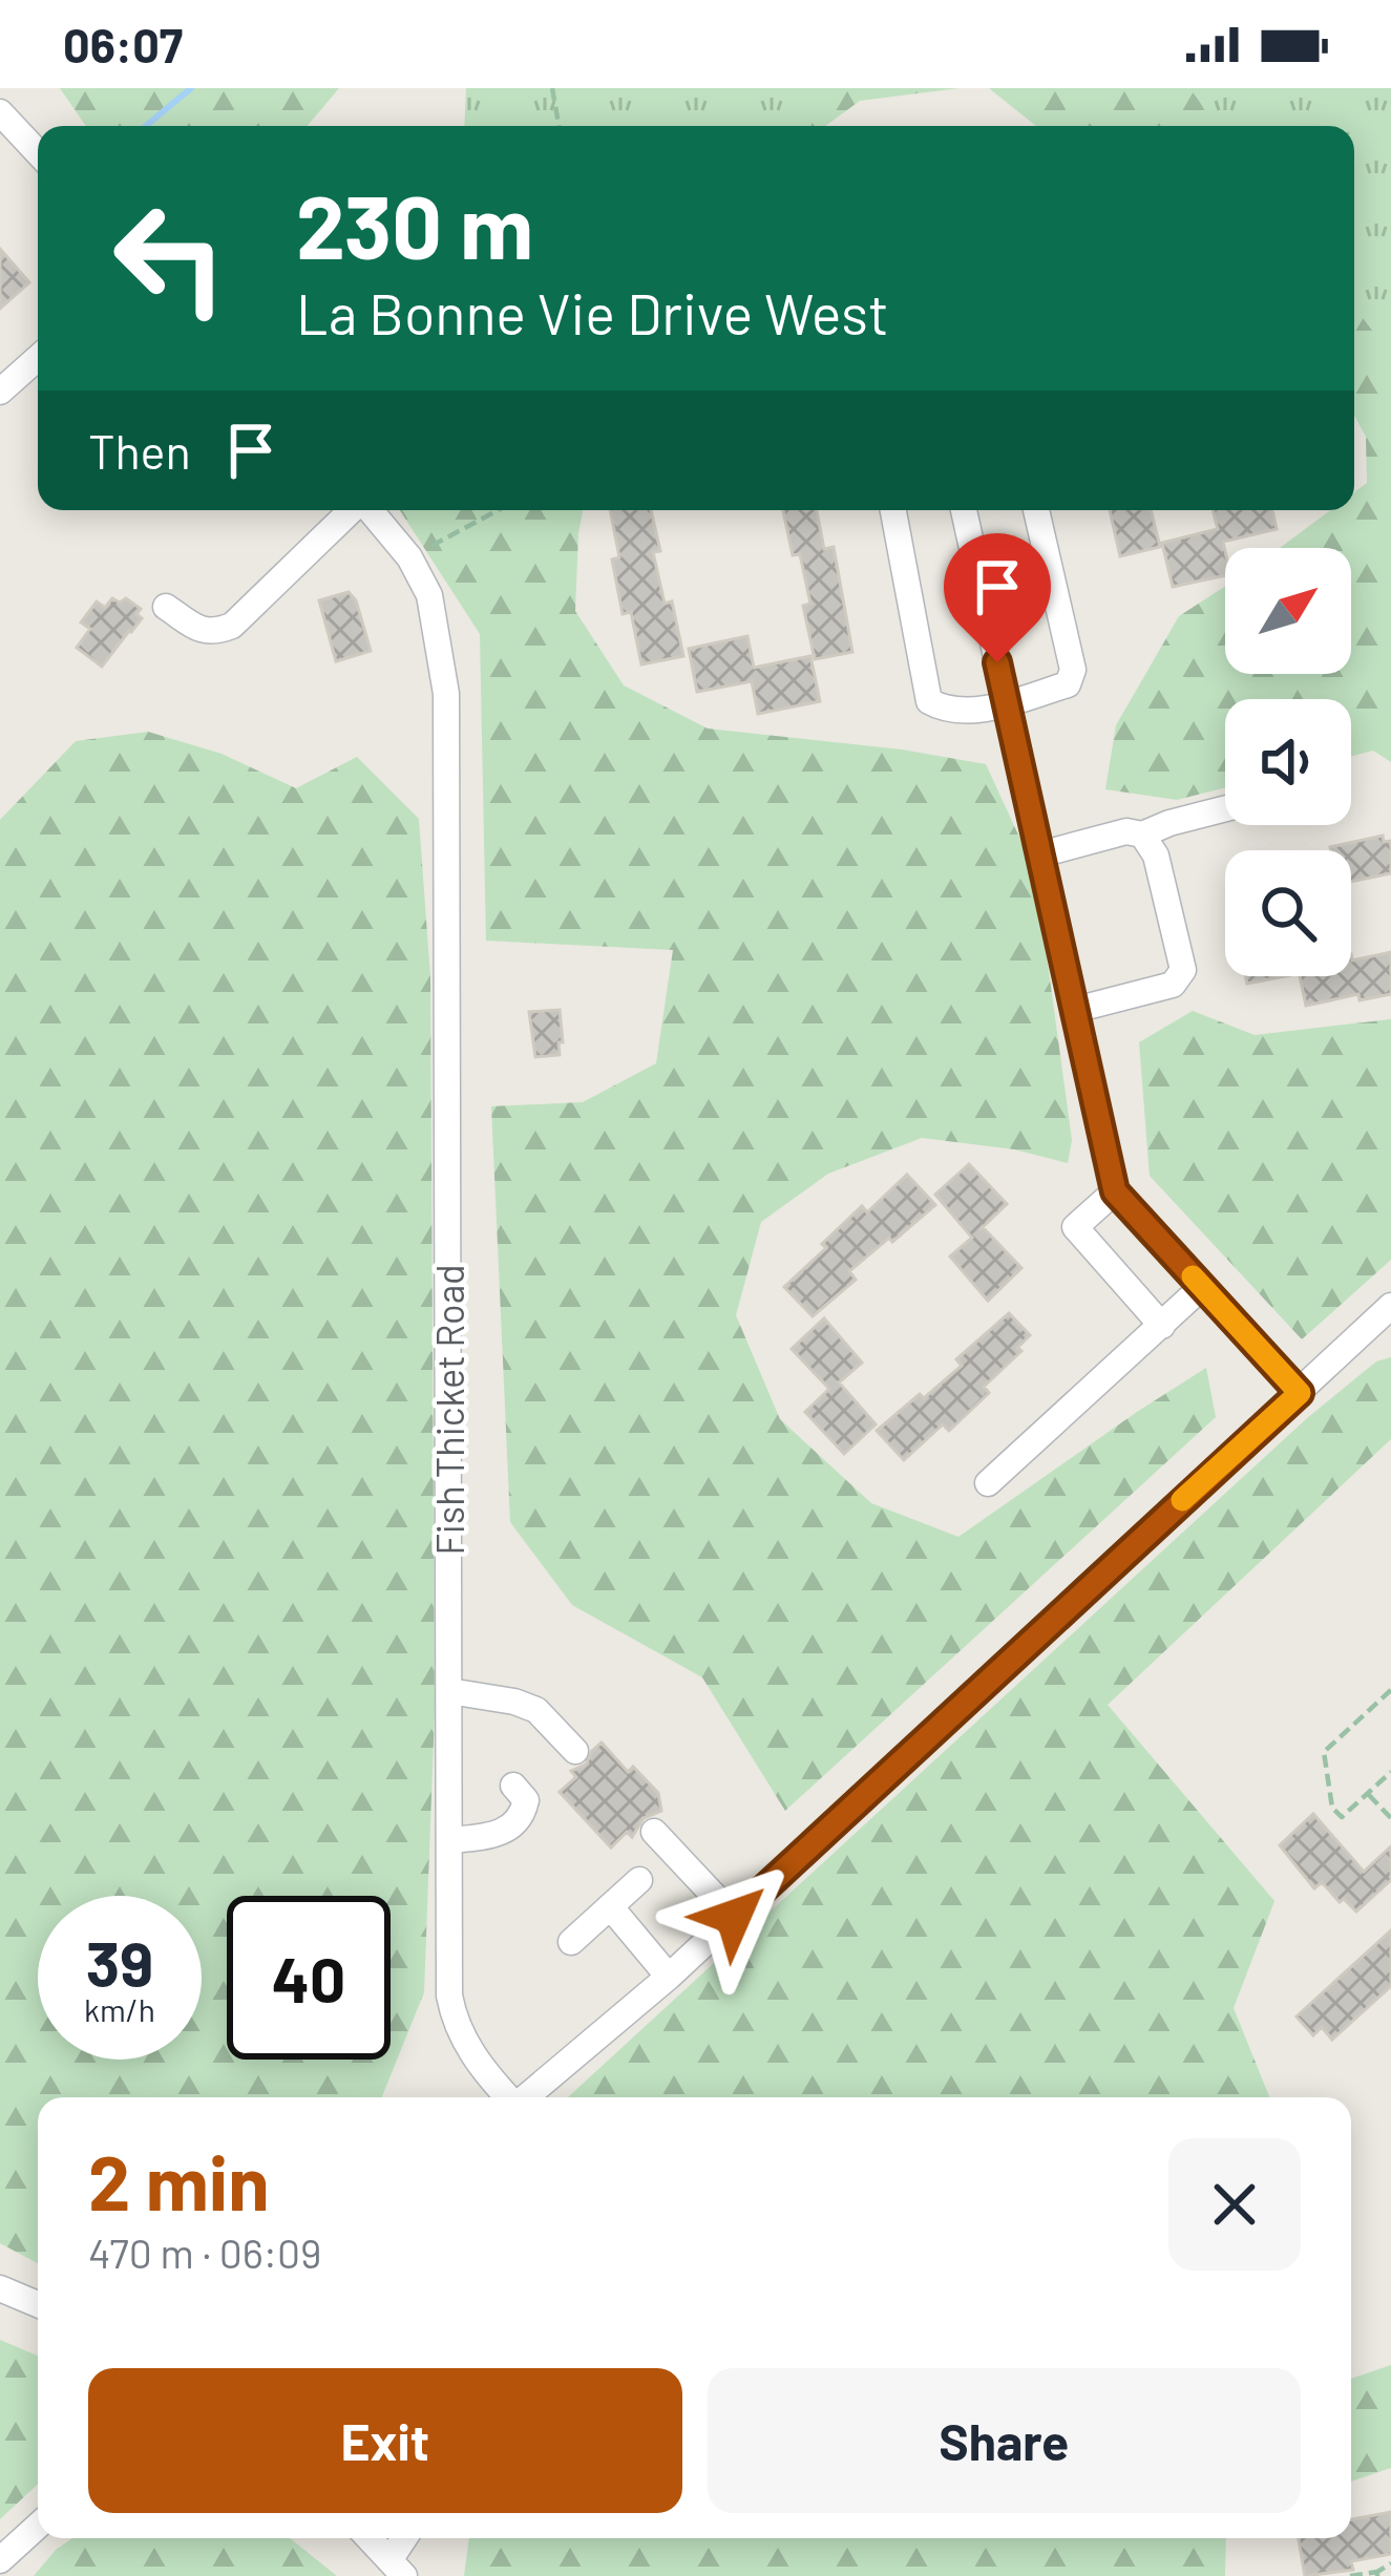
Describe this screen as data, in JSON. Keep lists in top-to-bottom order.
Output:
{
  "streets": {
    "street": ["Fish Thicket Road"]
  },
  "north": "top right",
  "page": {
    "status": "06:07",
    "turn": ["230 m", "La Bonne Vie Drive West"],
    "then": "Then",
    "speed": "39 km/h",
    "limit": "40",
    "heading": ["2 min", "470 m · 06:09"],
    "buttons": ["Exit", "Share"]
  }
}
